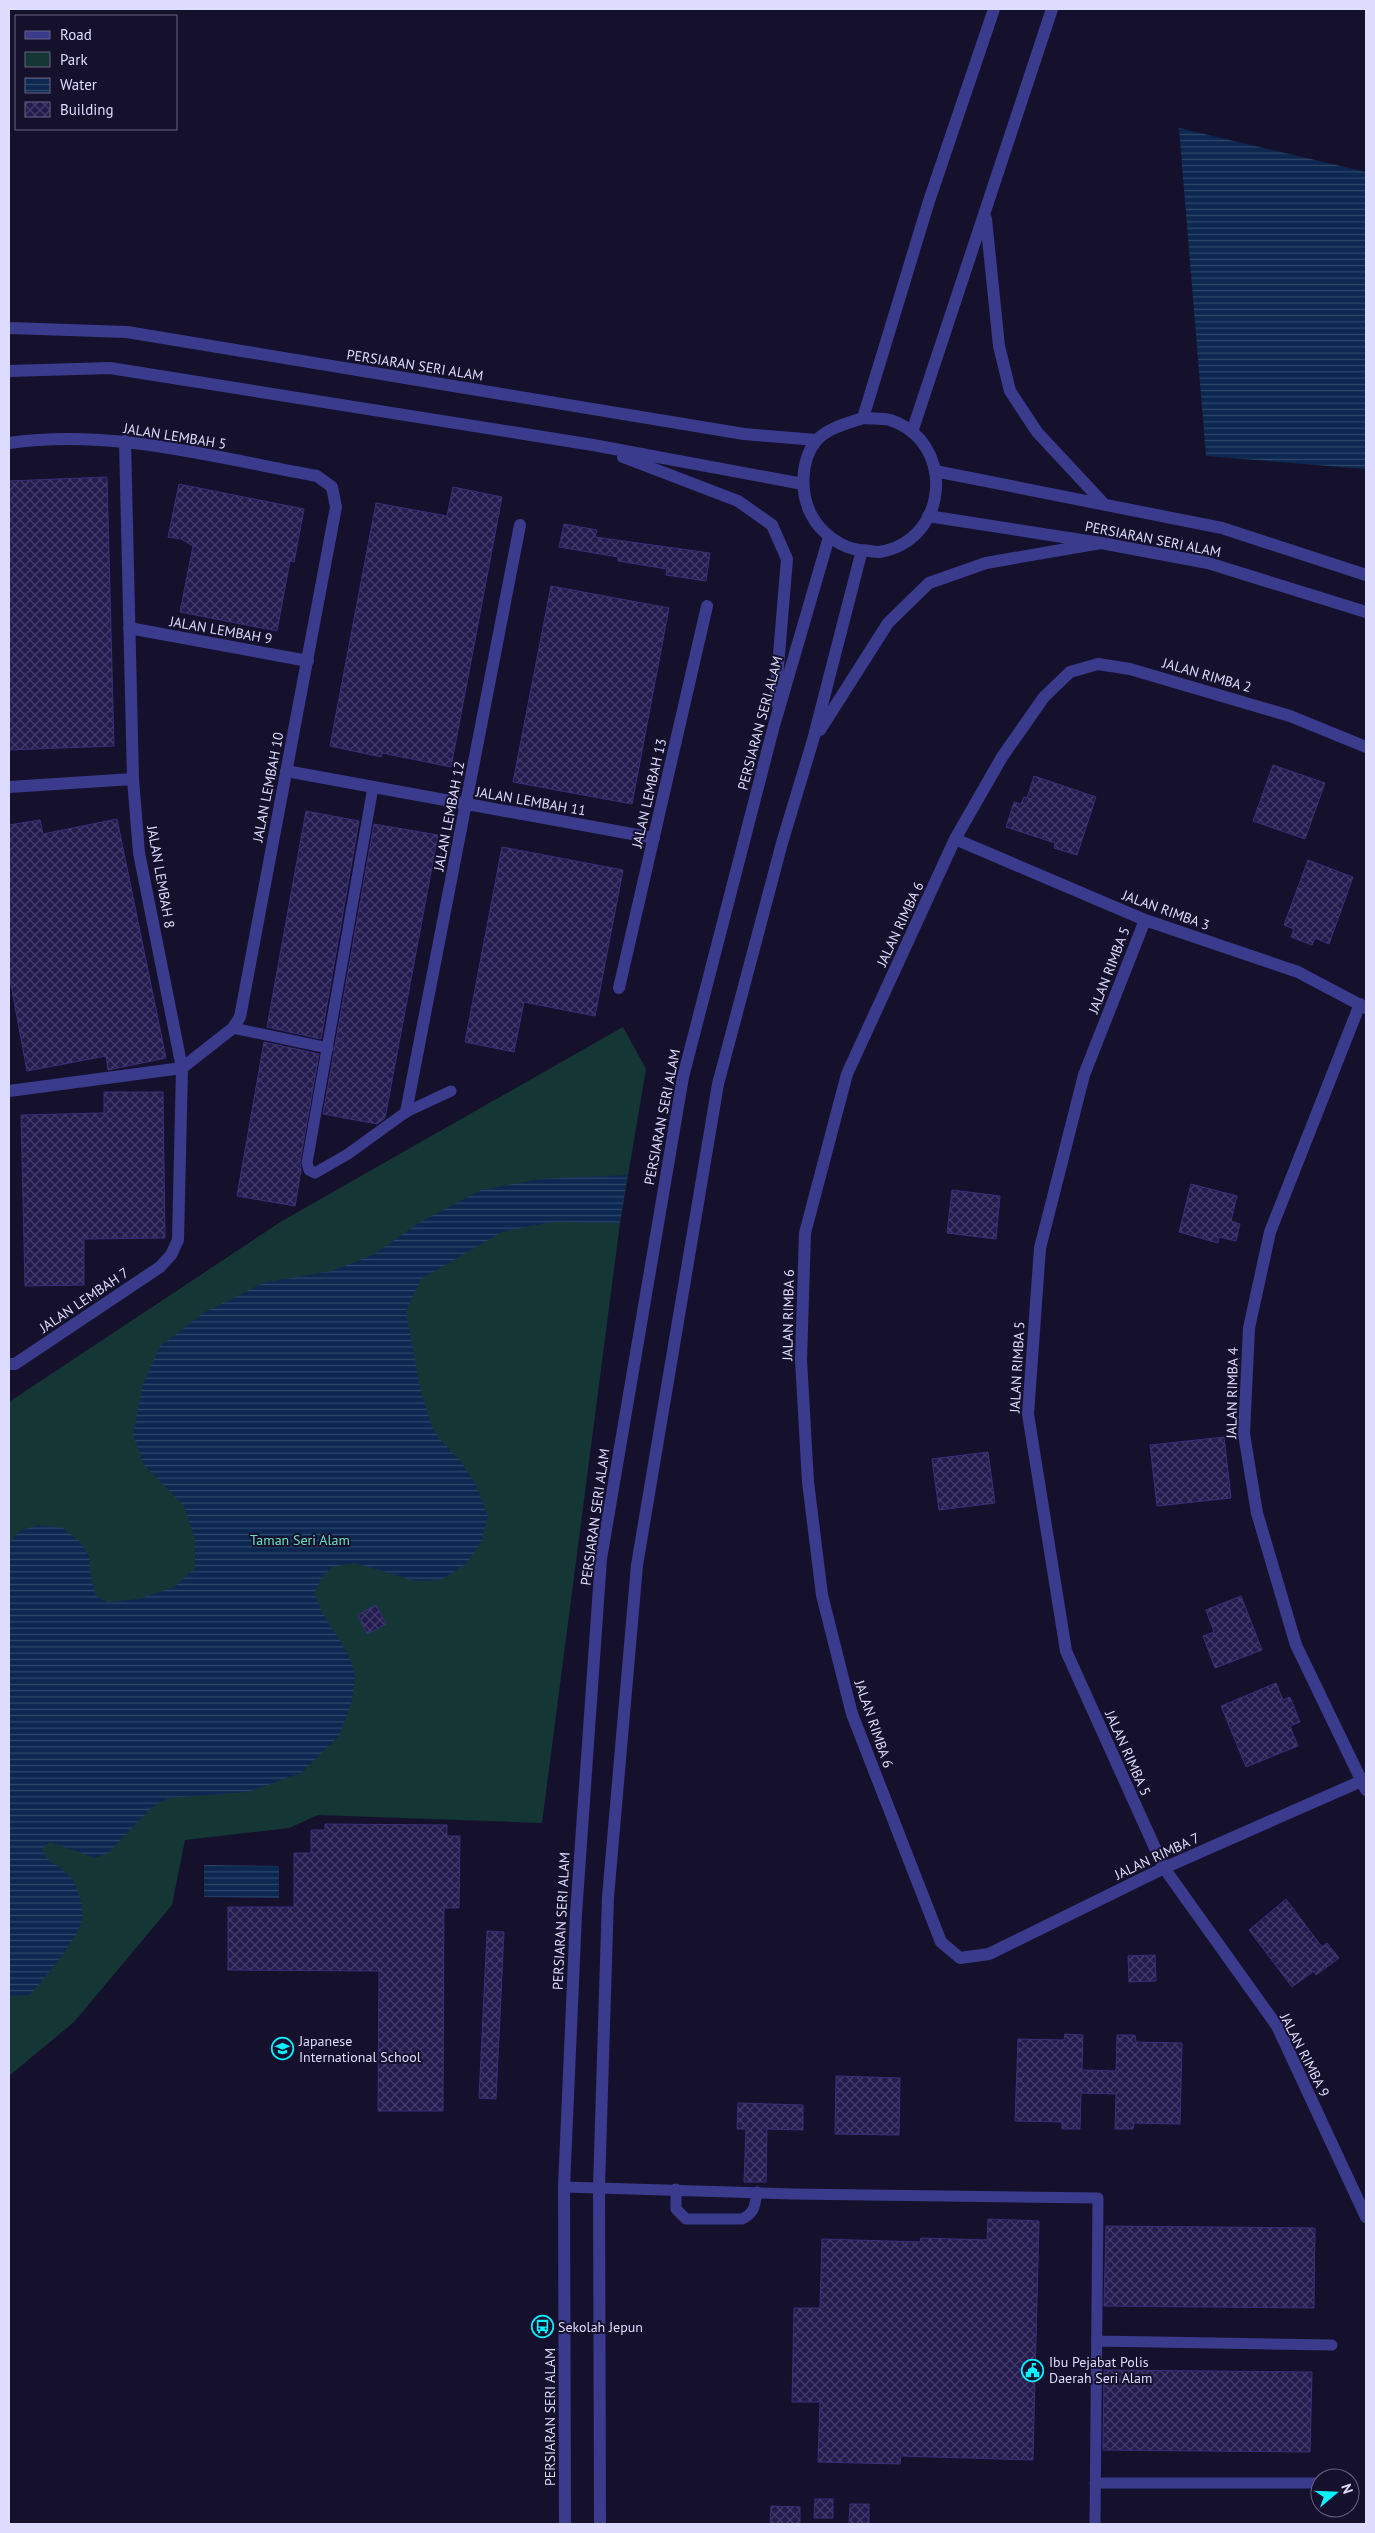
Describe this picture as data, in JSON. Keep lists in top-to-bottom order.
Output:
{
  "streets": {
    "street": [
      "PERSIARAN SERI ALAM",
      "JALAN LEMBAH 5",
      "JALAN LEMBAH 9",
      "JALAN RIMBA 2",
      "JALAN LEMBAH 10",
      "JALAN LEMBAH 13",
      "JALAN LEMBAH 11",
      "JALAN LEMBAH 12",
      "JALAN LEMBAH 8",
      "JALAN RIMBA 3",
      "JALAN RIMBA 6",
      "JALAN RIMBA 5",
      "JALAN LEMBAH 7",
      "JALAN RIMBA 4",
      "JALAN RIMBA 7",
      "JALAN RIMBA 9"
    ]
  },
  "crossings": [
    ["JALAN LEMBAH 5", "JALAN LEMBAH 10"],
    ["JALAN LEMBAH 5", "JALAN LEMBAH 8"],
    ["JALAN LEMBAH 9", "JALAN LEMBAH 10"],
    ["JALAN LEMBAH 9", "JALAN LEMBAH 8"],
    ["JALAN RIMBA 2", "JALAN RIMBA 6"],
    ["JALAN LEMBAH 10", "JALAN LEMBAH 11"],
    ["JALAN LEMBAH 10", "JALAN LEMBAH 8"],
    ["JALAN LEMBAH 13", "JALAN LEMBAH 11"],
    ["JALAN LEMBAH 11", "JALAN LEMBAH 12"],
    ["JALAN LEMBAH 8", "JALAN LEMBAH 7"],
    ["JALAN RIMBA 3", "JALAN RIMBA 6"],
    ["JALAN RIMBA 3", "JALAN RIMBA 5"],
    ["JALAN RIMBA 3", "JALAN RIMBA 4"],
    ["JALAN RIMBA 6", "JALAN RIMBA 7"],
    ["JALAN RIMBA 5", "JALAN RIMBA 7"],
    ["JALAN RIMBA 5", "JALAN RIMBA 9"],
    ["JALAN RIMBA 4", "JALAN RIMBA 7"],
    ["JALAN RIMBA 7", "JALAN RIMBA 9"]
  ],
  "parks": ["Taman Seri Alam"],
  "places": {
    "school or university": ["Japanese International School"],
    "bus stop": ["Sekolah Jepun"],
    "public building": ["Ibu Pejabat Polis Daerah Seri Alam"]
  },
  "legend": [
    "Road",
    "Park",
    "Water",
    "Building"
  ],
  "north": "right"
}
